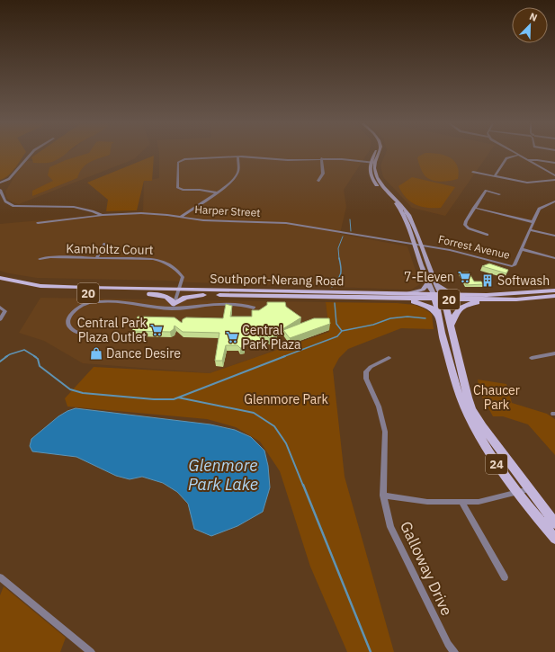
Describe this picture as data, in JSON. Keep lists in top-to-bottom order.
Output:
{
  "streets": {
    "main road": ["Southport-Nerang Road", "20", "24"],
    "street": [
      "Harper Street",
      "Forrest Avenue",
      "Kamholtz Court",
      "Galloway Drive"
    ]
  },
  "crossings": [
    ["Harper Street", "Forrest Avenue"],
    ["Kamholtz Court", "Southport-Nerang Road"],
    ["Southport-Nerang Road", "24"]
  ],
  "water": ["Glenmore Park Lake"],
  "parks": ["Chaucer Park", "Glenmore Park"],
  "places": {
    "supermarket": ["7-Eleven", "Central Park Plaza Outlet", "Central Park Plaza"],
    "building": ["Softwash"],
    "shop": ["Dance Desire"]
  },
  "north": "top right"
}
